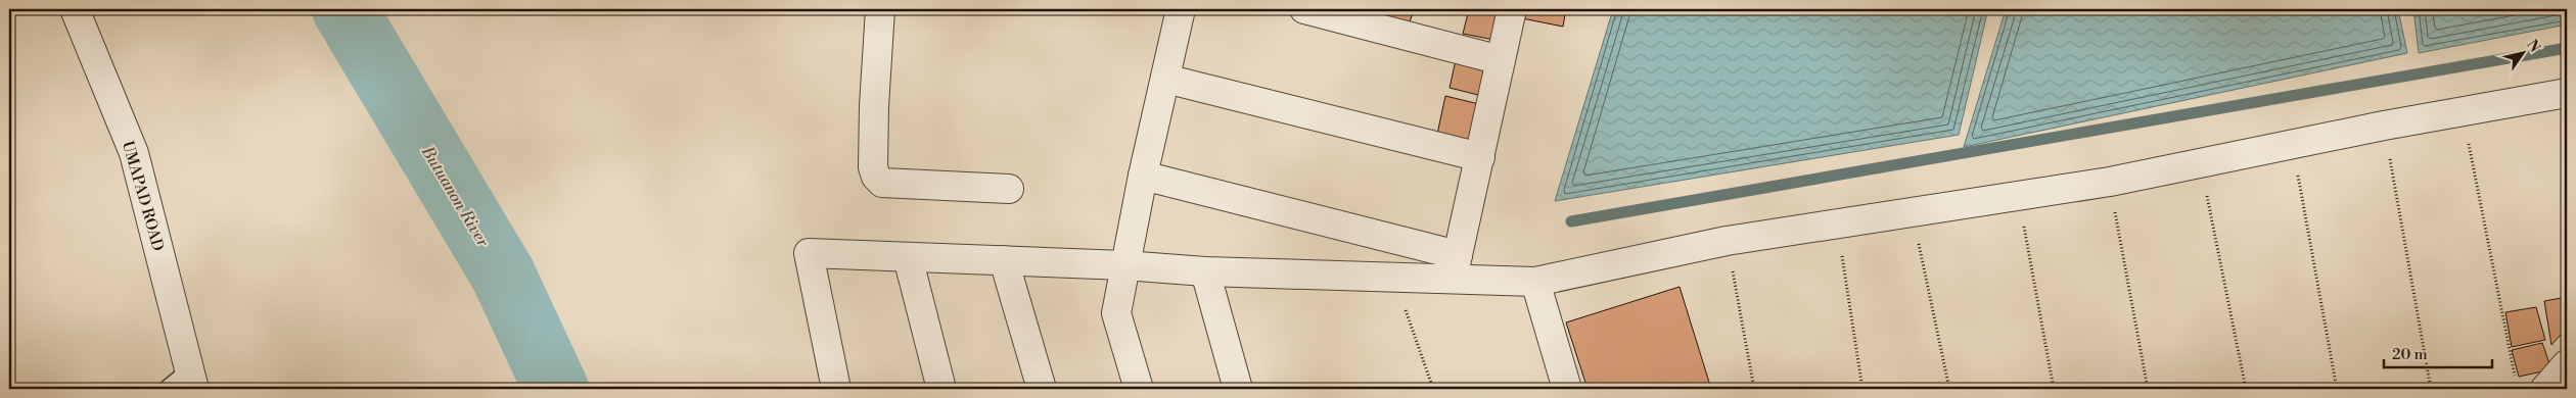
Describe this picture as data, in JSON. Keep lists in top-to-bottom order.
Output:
{
  "streets": {
    "street": ["UMAPAD ROAD"]
  },
  "water": ["Butuanon River"],
  "scale_bar": "20 m",
  "north": "top right"
}
